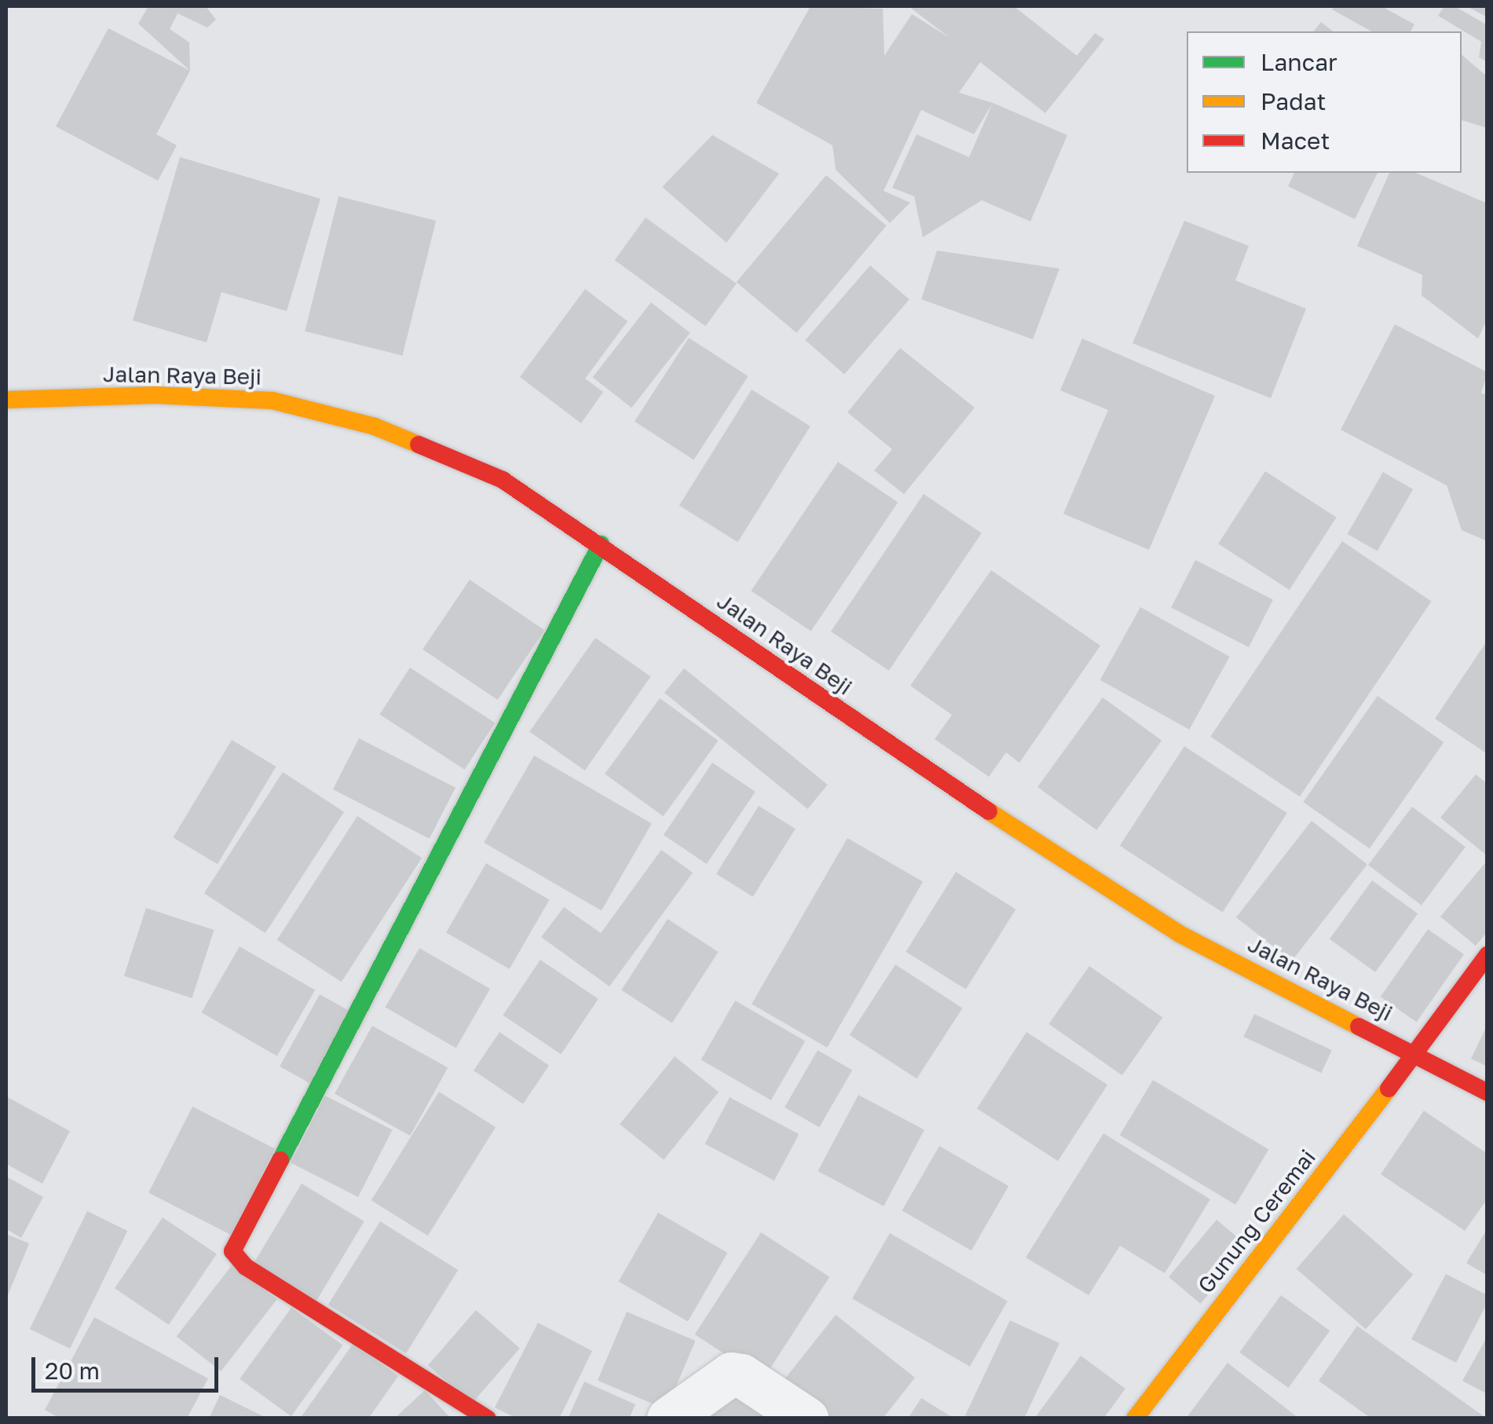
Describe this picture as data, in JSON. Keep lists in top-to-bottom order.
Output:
{
  "streets": {
    "street": ["Jalan Raya Beji", "Gunung Ceremai"]
  },
  "crossings": [
    ["Jalan Raya Beji", "Gunung Ceremai"]
  ],
  "legend": ["Lancar", "Padat", "Macet"],
  "scale_bar": "20 m"
}
